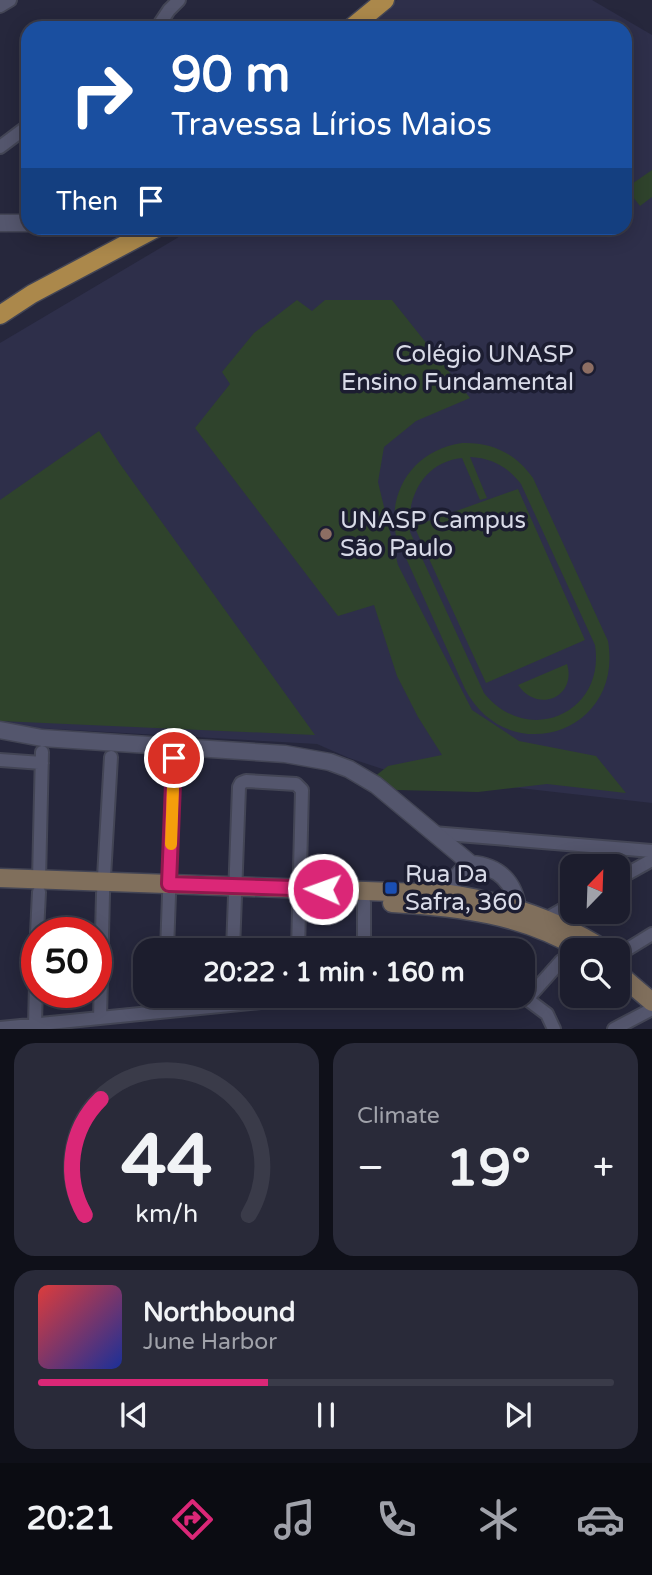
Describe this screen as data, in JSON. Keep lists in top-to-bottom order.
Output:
{
  "places": {
    "other": ["Colégio UNASP Ensino Fundamental", "UNASP Campus São Paulo"],
    "transit": ["Rua Da Safra, 360"]
  },
  "north": "top right",
  "page": {
    "turn": ["90 m", "Travessa Lírios Maios"],
    "then": "Then",
    "limit": "50",
    "trip": "20:22 · 1 min · 160 m",
    "tile": "Climate",
    "heat": ["−", "19°", "+"],
    "song": ["Northbound", "June Harbor"],
    "tabs": "20:21",
    "gauge": ["44", "km/h"]
  }
}
